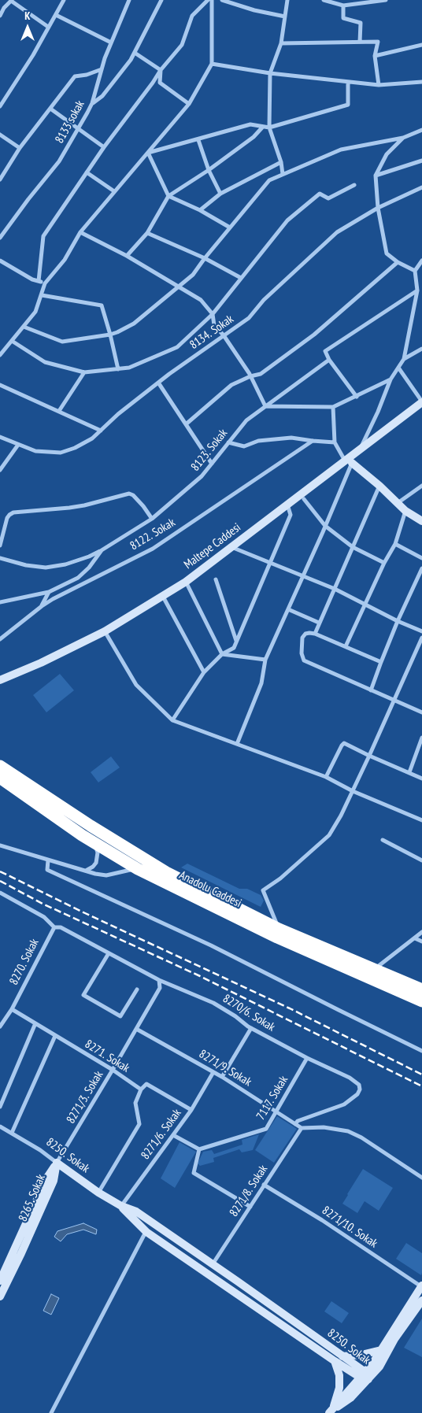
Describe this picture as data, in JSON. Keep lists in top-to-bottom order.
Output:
{
  "streets": {
    "highway": ["Anadolu Caddesi"],
    "street": [
      "8133 sokak",
      "8134. Sokak",
      "8123. Sokak",
      "8122. Sokak",
      "Maltepe Caddesi",
      "8270. Sokak",
      "8270/6. Sokak",
      "8271. Sokak",
      "8271/9. Sokak",
      "8271/3. Sokak",
      "7117. Sokak",
      "8271/6. Sokak",
      "8250. Sokak",
      "8271/8. Sokak",
      "8265. Sokak",
      "8271/10. Sokak"
    ]
  },
  "crossings": [
    ["8270. Sokak", "8270/6. Sokak"],
    ["8270. Sokak", "8271. Sokak"],
    ["8270/6. Sokak", "8271/9. Sokak"],
    ["8270/6. Sokak", "8271/3. Sokak"],
    ["8270/6. Sokak", "7117. Sokak"],
    ["8271. Sokak", "8271/3. Sokak"],
    ["8271/9. Sokak", "8271/3. Sokak"],
    ["8271/9. Sokak", "7117. Sokak"],
    ["8271/9. Sokak", "8271/6. Sokak"],
    ["8271/9. Sokak", "8271/8. Sokak"],
    ["8271/3. Sokak", "8250. Sokak"],
    ["8271/3. Sokak", "8265. Sokak"],
    ["8271/6. Sokak", "8250. Sokak"],
    ["8250. Sokak", "8271/8. Sokak"],
    ["8250. Sokak", "8265. Sokak"],
    ["8271/8. Sokak", "8271/10. Sokak"]
  ],
  "north": "top"
}
